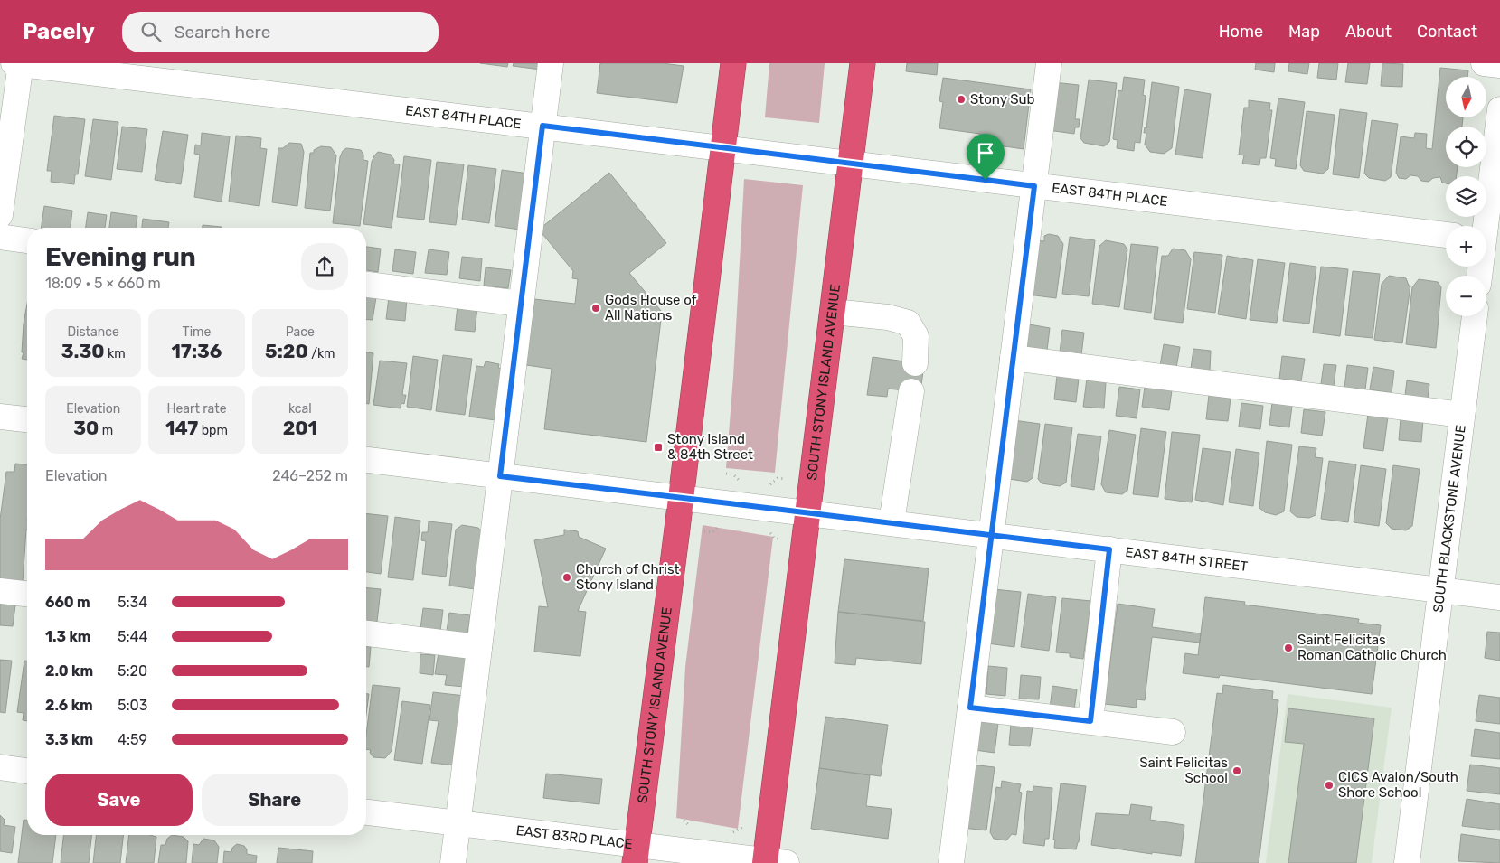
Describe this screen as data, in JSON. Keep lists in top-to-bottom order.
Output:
{
  "streets": {
    "highway": ["SOUTH STONY ISLAND AVENUE"],
    "street": [
      "EAST 84TH PLACE",
      "SOUTH BLACKSTONE AVENUE",
      "EAST 84TH STREET",
      "EAST 83RD PLACE"
    ]
  },
  "crossings": [
    ["EAST 84TH PLACE", "SOUTH STONY ISLAND AVENUE"],
    ["SOUTH STONY ISLAND AVENUE", "EAST 84TH STREET"],
    ["SOUTH STONY ISLAND AVENUE", "EAST 83RD PLACE"],
    ["SOUTH BLACKSTONE AVENUE", "EAST 84TH STREET"]
  ],
  "places": {
    "other": [
      "Stony Sub",
      "Gods House of All Nations",
      "Church of Christ Stony Island",
      "Saint Felicitas Roman Catholic Church",
      "Saint Felicitas School",
      "CICS Avalon/South Shore School"
    ],
    "transit": ["Stony Island & 84th Street"]
  },
  "north": "bottom",
  "page": {
    "header": "Pacely",
    "search": "Search here",
    "nav": [
      "Home",
      "Map",
      "About",
      "Contact"
    ],
    "map_buttons": ["+", "−"],
    "heading": ["Evening run", "18:09 · 5 × 660 m"],
    "stats": [
      ["Distance", "3.30 km"],
      ["Time", "17:36"],
      ["Pace", "5:20 /km"],
      ["Elevation", "30 m"],
      ["Heart rate", "147 bpm"],
      ["kcal", "201"]
    ],
    "chart": ["Elevation", "246–252 m"],
    "list": [
      {
        "name": "660 m",
        "note": "5:34"
      },
      {
        "name": "1.3 km",
        "note": "5:44"
      },
      {
        "name": "2.0 km",
        "note": "5:20"
      },
      {
        "name": "2.6 km",
        "note": "5:03"
      },
      {
        "name": "3.3 km",
        "note": "4:59"
      }
    ],
    "buttons": ["Save", "Share"]
  }
}
